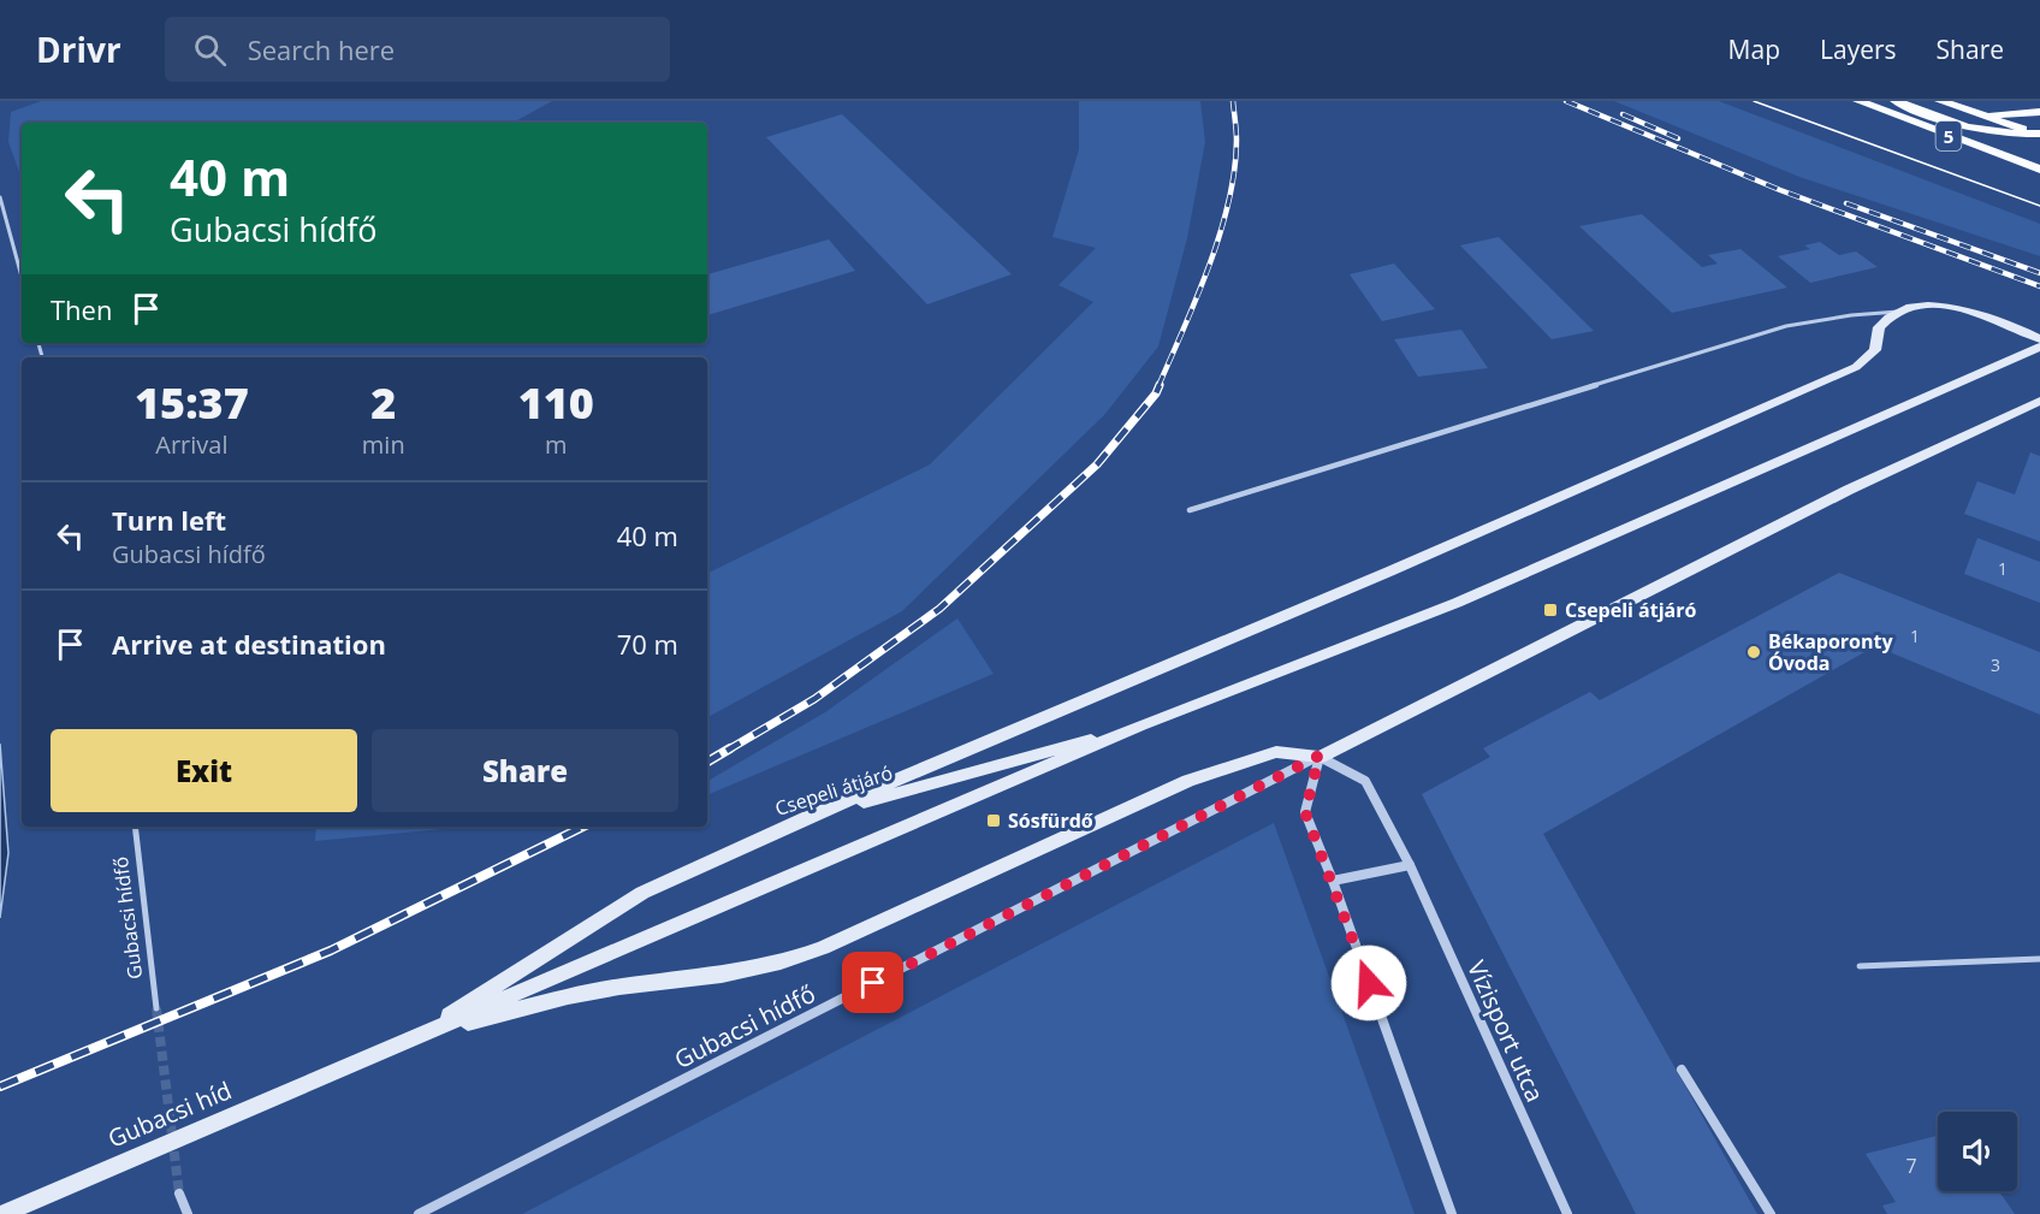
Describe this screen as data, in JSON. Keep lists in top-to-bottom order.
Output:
{
  "streets": {
    "main road": ["5", "Csepeli átjáró", "Gubacsi híd"],
    "street": ["Gubacsi hídfő", "Vízisport utca"]
  },
  "crossings": [
    ["Csepeli átjáró", "Gubacsi híd"],
    ["Gubacsi hídfő", "Vízisport utca"]
  ],
  "places": {
    "transit": ["Csepeli átjáró", "Sósfürdő"],
    "other": ["Békaporonty Óvoda"]
  },
  "house_numbers": [
    "1",
    "1",
    "3",
    "7"
  ],
  "page": {
    "header": "Drivr",
    "search": "Search here",
    "nav": ["Map", "Layers", "Share"],
    "turn": ["40 m", "Gubacsi hídfő"],
    "then": "Then",
    "eta": [
      "15:37",
      "Arrival",
      "2",
      "min",
      "110",
      "m"
    ],
    "list": [
      {
        "name": "Turn left",
        "note": "Gubacsi hídfő",
        "value": "40 m"
      },
      {
        "name": "Arrive at destination",
        "value": "70 m"
      }
    ],
    "buttons": ["Exit", "Share"]
  }
}
